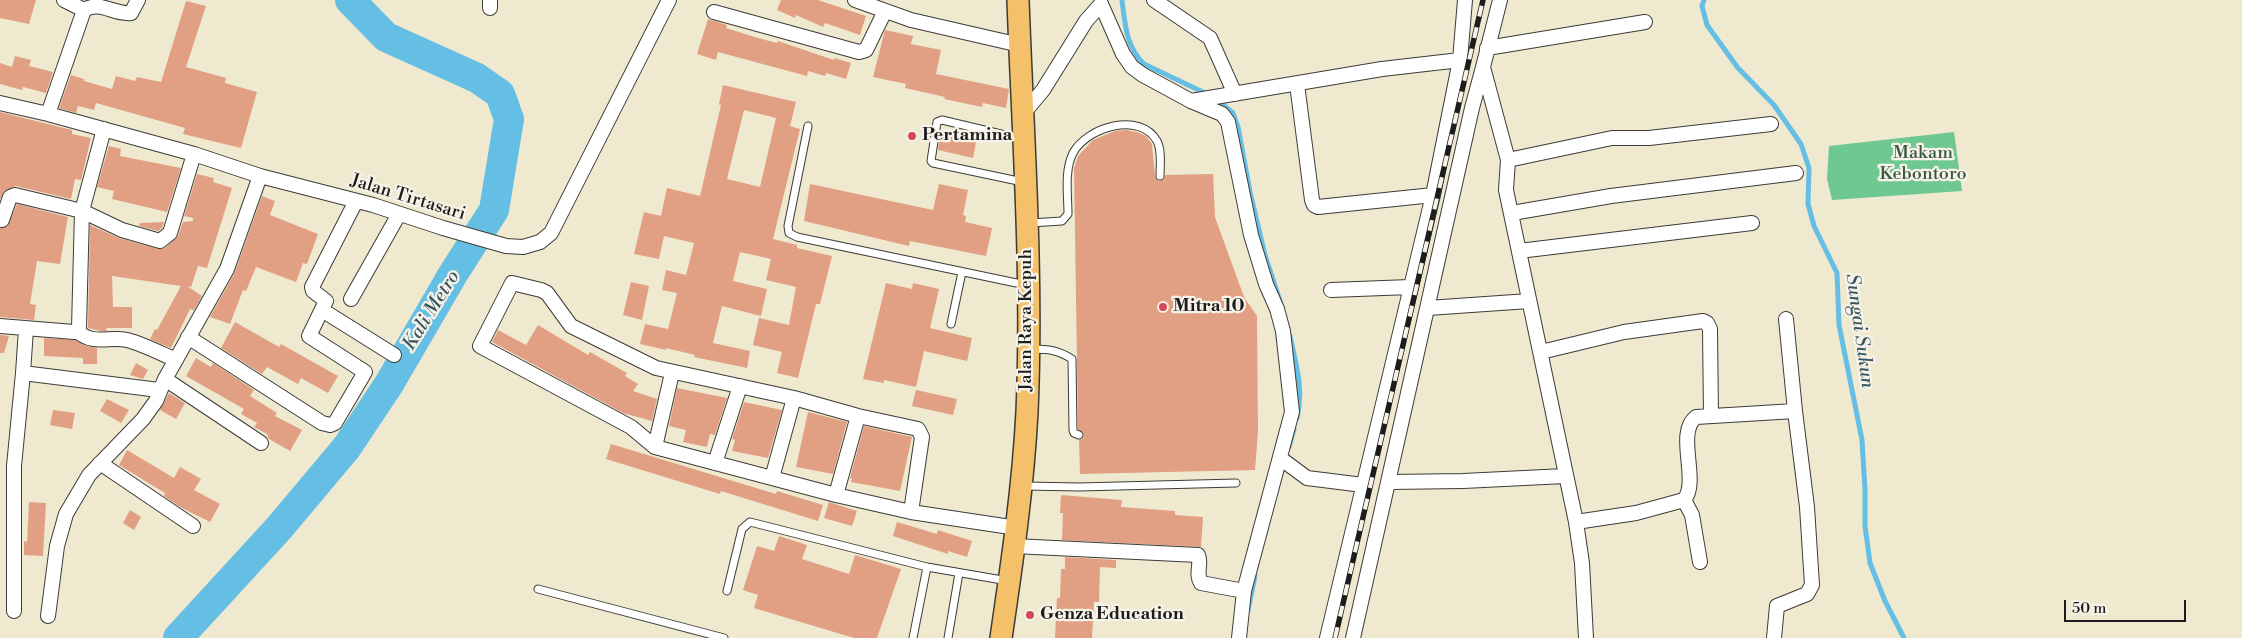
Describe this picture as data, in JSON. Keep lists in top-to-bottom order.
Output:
{
  "streets": {
    "main road": ["Jalan Raya Kepuh"],
    "street": ["Jalan Tirtasari"]
  },
  "water": ["Kali Metro", "Sungai Sukun"],
  "parks": ["Makam Kebontoro"],
  "places": ["Pertamina", "Mitra 10", "Genza Education"],
  "scale_bar": "50 m"
}
